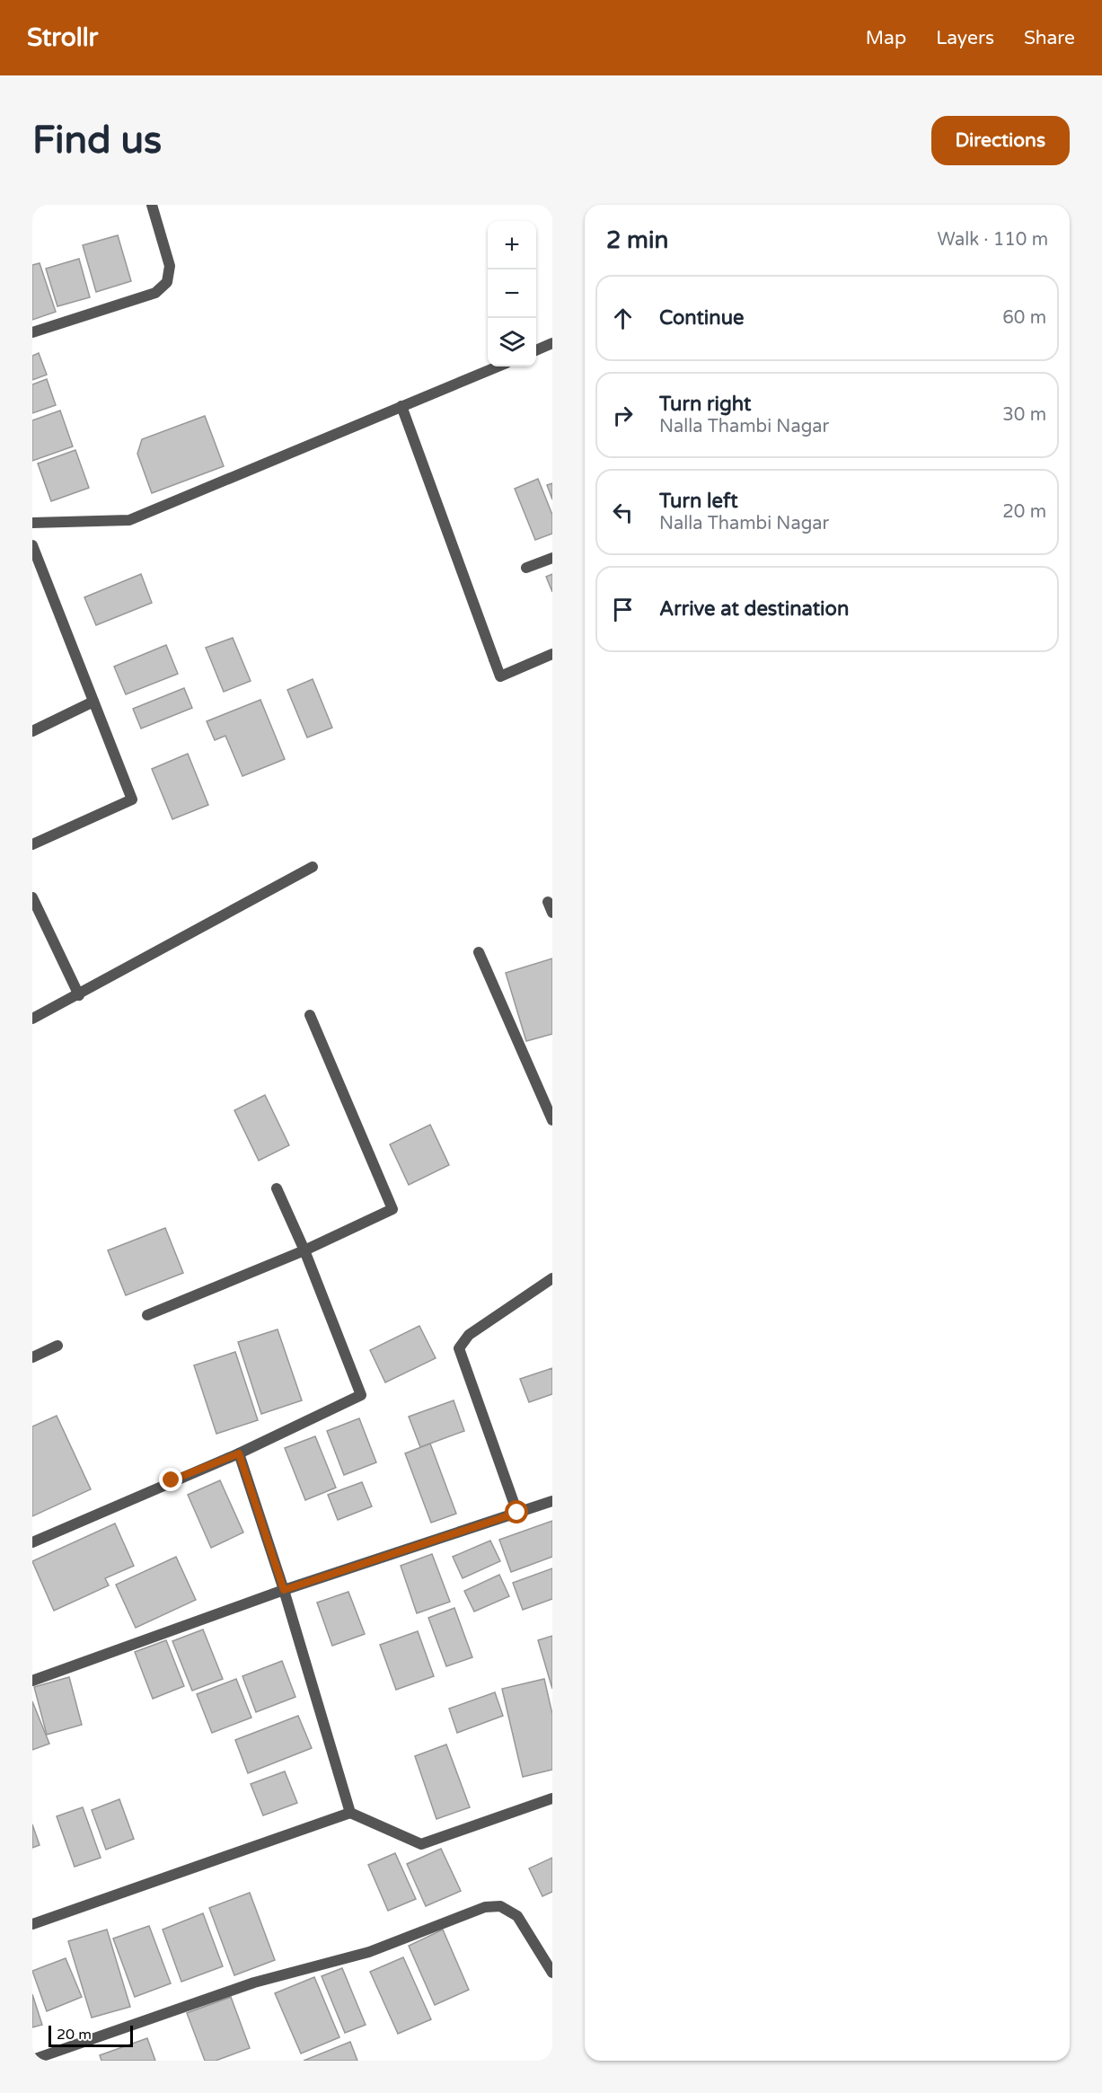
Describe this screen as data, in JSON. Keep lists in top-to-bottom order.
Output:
{
  "scale_bar": "20 m",
  "page": {
    "header": "Strollr",
    "nav": ["Map", "Layers", "Share"],
    "buttons": "Directions",
    "title": "Find us",
    "heading": ["2 min", "Walk · 110 m"],
    "map_buttons": ["+", "−"],
    "list": [
      ["Continue", "60 m"],
      ["Turn right", "Nalla Thambi Nagar", "30 m"],
      ["Turn left", "Nalla Thambi Nagar", "20 m"],
      "Arrive at destination"
    ],
    "scale": "20 m"
  }
}
